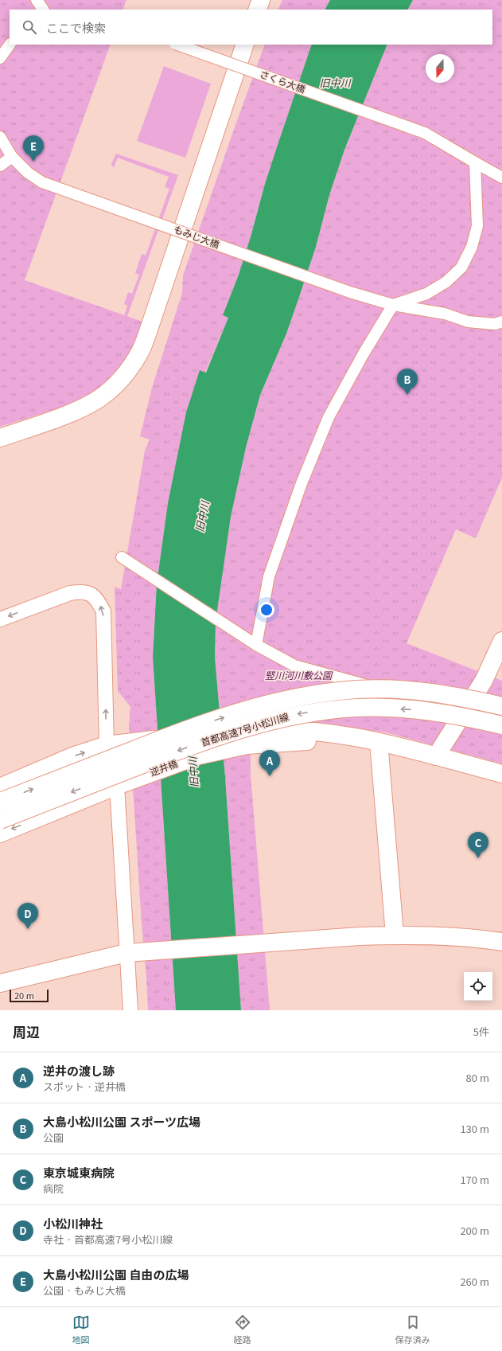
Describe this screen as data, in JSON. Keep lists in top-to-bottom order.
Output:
{
  "streets": {
    "main road": ["首都高速7号小松川線", "逆井橋"],
    "street": ["さくら大橋", "もみじ大橋"]
  },
  "water": ["旧中川"],
  "parks": ["竪川河川敷公園"],
  "scale_bar": "20 m",
  "north": "bottom",
  "page": {
    "search": "ここで検索",
    "pins": [
      "E",
      "B",
      "A",
      "C",
      "D"
    ],
    "scale": "20 m",
    "heading": ["周辺", "5件"],
    "list": [
      {
        "mark": "A",
        "name": "逆井の渡し跡",
        "note": "スポット · 逆井橋",
        "value": "80 m"
      },
      {
        "mark": "B",
        "name": "大島小松川公園 スポーツ広場",
        "note": "公園",
        "value": "130 m"
      },
      {
        "mark": "C",
        "name": "東京城東病院",
        "note": "病院",
        "value": "170 m"
      },
      {
        "mark": "D",
        "name": "小松川神社",
        "note": "寺社 · 首都高速7号小松川線",
        "value": "200 m"
      },
      {
        "mark": "E",
        "name": "大島小松川公園 自由の広場",
        "note": "公園 · もみじ大橋",
        "value": "260 m"
      }
    ],
    "nav": ["地図", "経路", "保存済み"]
  }
}
